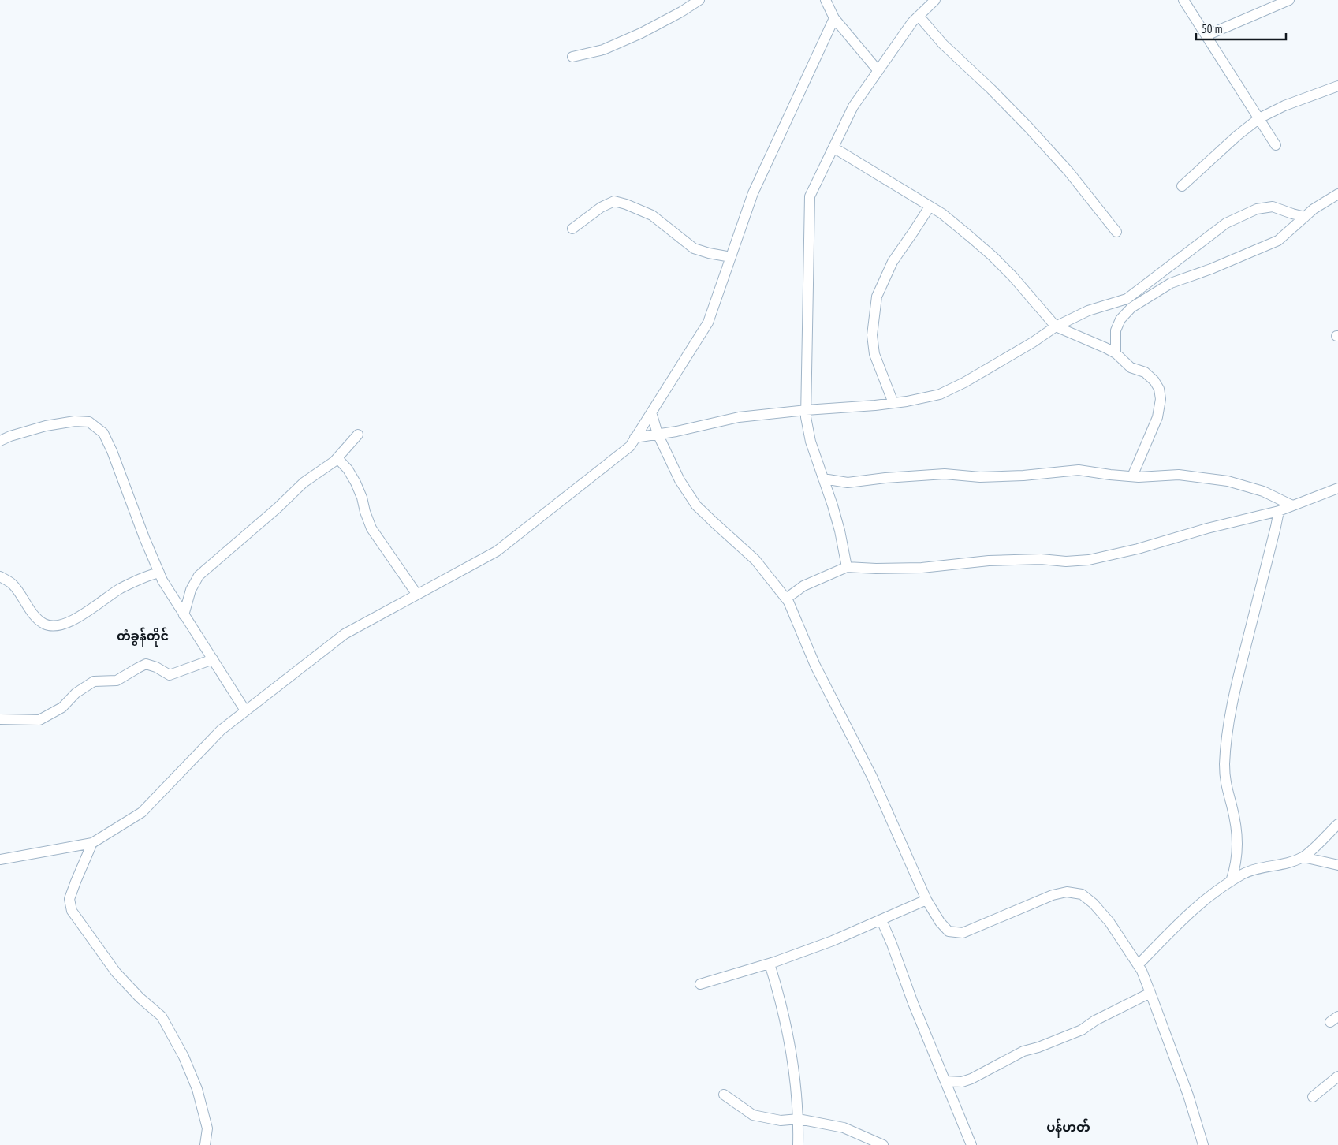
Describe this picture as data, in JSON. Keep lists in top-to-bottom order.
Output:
{
  "districts": ["တံခွန်တိုင်", "ပန်ဟတ်"],
  "scale_bar": "50 m"
}
